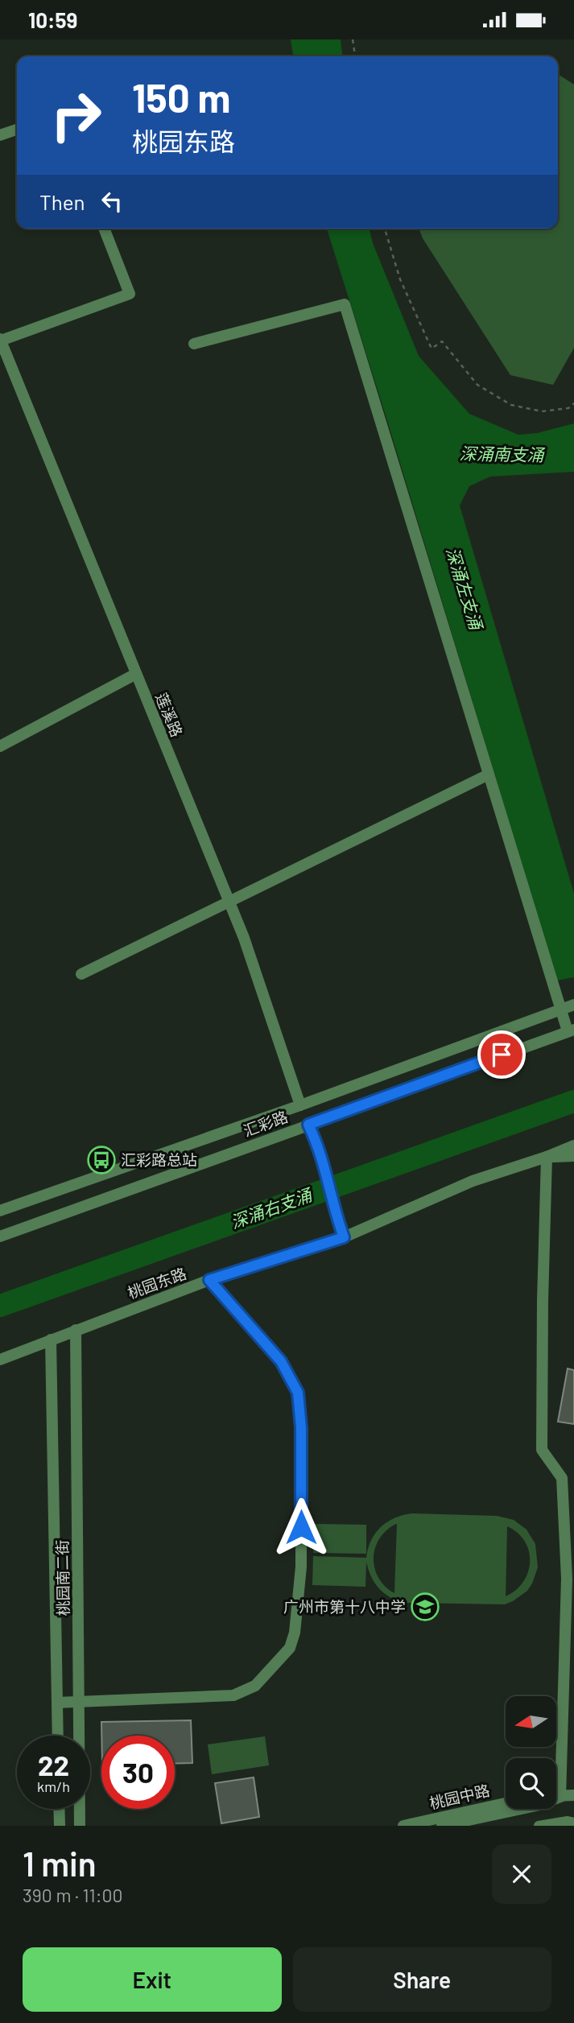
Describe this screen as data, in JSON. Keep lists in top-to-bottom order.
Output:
{
  "streets": {
    "street": [
      "莲溪路",
      "汇彩路",
      "桃园东路",
      "桃园南二街",
      "桃园中路"
    ]
  },
  "crossings": [
    ["莲溪路", "汇彩路"],
    ["桃园东路", "桃园南二街"]
  ],
  "water": ["深涌南支涌", "深涌左支涌", "深涌右支涌"],
  "places": {
    "bus stop": ["汇彩路总站"],
    "school or university": ["广州市第十八中学"]
  },
  "north": "left",
  "page": {
    "status": "10:59",
    "turn": ["150 m", "桃园东路"],
    "then": "Then",
    "speed": "22 km/h",
    "limit": "30",
    "heading": ["1 min", "390 m · 11:00"],
    "buttons": ["Exit", "Share"]
  }
}
